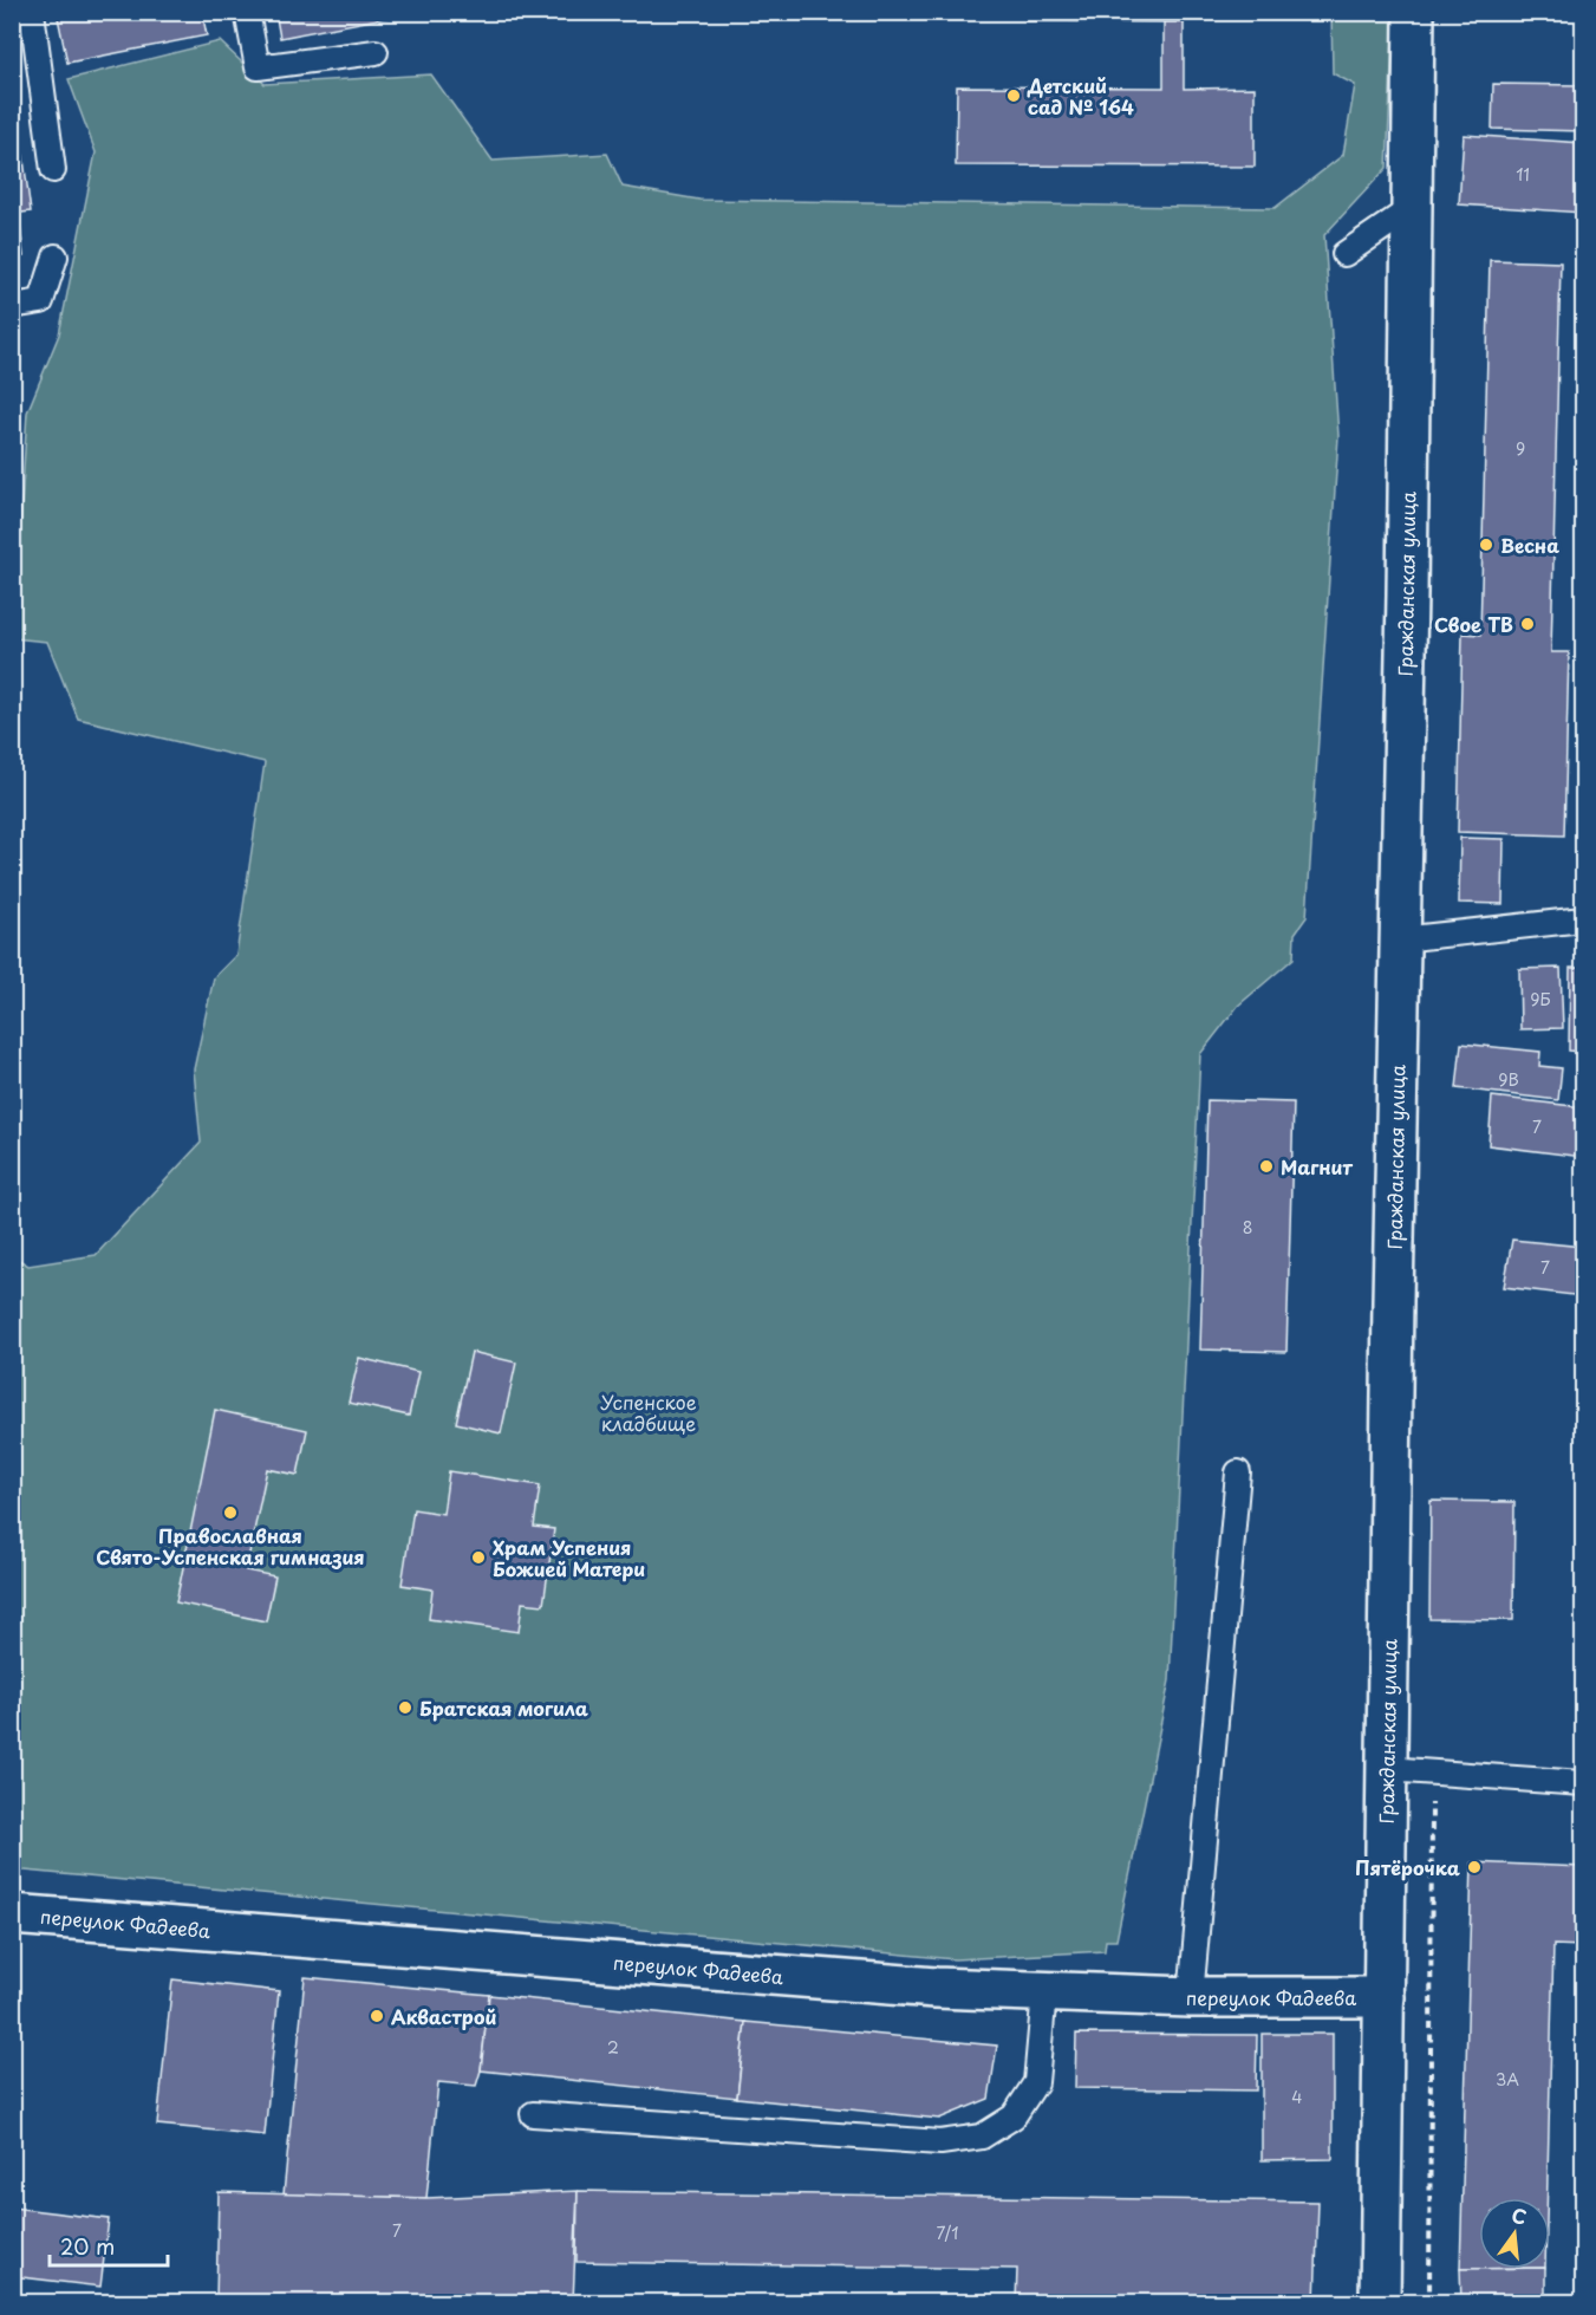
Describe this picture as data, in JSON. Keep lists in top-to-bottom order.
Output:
{
  "streets": {
    "main road": ["Гражданская улица", "переулок Фадеева"]
  },
  "crossings": [
    ["Гражданская улица", "переулок Фадеева"]
  ],
  "parks": ["Успенское кладбище"],
  "places": [
    "Детский сад № 164",
    "Весна",
    "Свое ТВ",
    "Магнит",
    "Православная Свято-Успенская гимназия",
    "Храм Успения Божией Матери",
    "Братская могила",
    "Пятёрочка",
    "Аквастрой"
  ],
  "house_numbers": [
    "11",
    "9",
    "9Б",
    "9В",
    "7",
    "8",
    "7",
    "2",
    "3А",
    "4",
    "7",
    "7/1"
  ],
  "scale_bar": "20 m",
  "north": "top"
}
